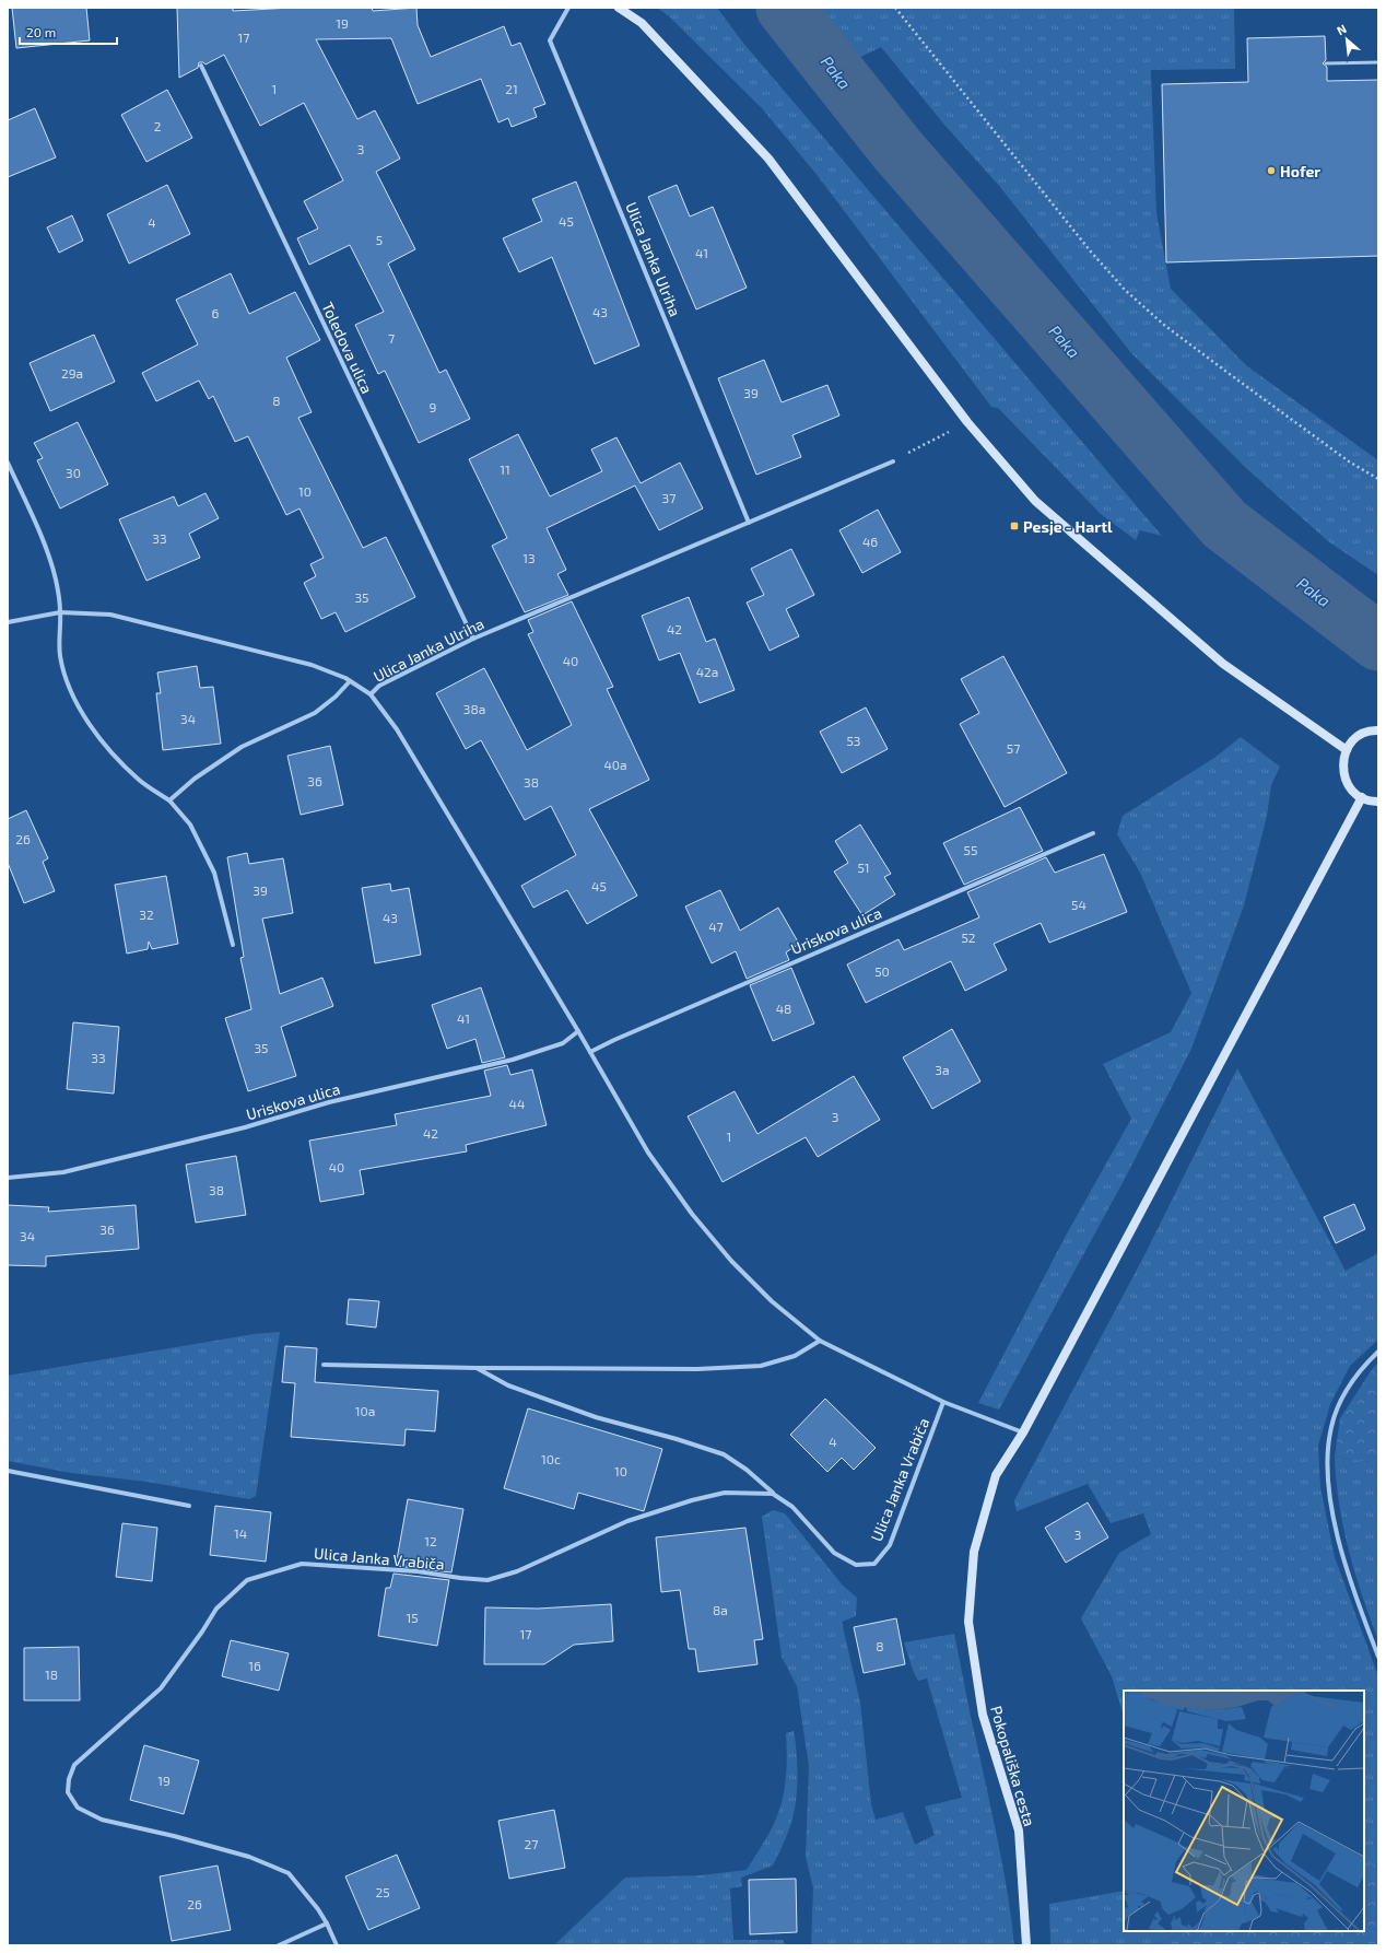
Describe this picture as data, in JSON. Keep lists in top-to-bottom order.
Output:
{
  "streets": {
    "street": [
      "Ulica Janka Ulriha",
      "Toledova ulica",
      "Uriskova ulica",
      "Ulica Janka Vrabiča",
      "Pokopališka cesta"
    ]
  },
  "crossings": [
    ["Ulica Janka Ulriha", "Toledova ulica"]
  ],
  "water": ["Paka"],
  "places": {
    "other": ["Hofer"],
    "transit": ["Pesje - Hartl"]
  },
  "house_numbers": [
    "19",
    "17",
    "1",
    "21",
    "2",
    "3",
    "45",
    "4",
    "5",
    "41",
    "43",
    "6",
    "7",
    "29a",
    "39",
    "8",
    "9",
    "11",
    "30",
    "10",
    "37",
    "33",
    "46",
    "13",
    "35",
    "42",
    "40",
    "42a",
    "38a",
    "34",
    "53",
    "57",
    "40a",
    "36",
    "38",
    "26",
    "55",
    "51",
    "45",
    "39",
    "54",
    "32",
    "43",
    "47",
    "52",
    "50",
    "48",
    "41",
    "35",
    "33",
    "3a",
    "44",
    "3",
    "42",
    "1",
    "40",
    "38",
    "36",
    "34",
    "10a",
    "4",
    "10c",
    "10",
    "14",
    "3",
    "12",
    "8a",
    "15",
    "17",
    "8",
    "16",
    "18",
    "19",
    "27",
    "25",
    "26"
  ],
  "scale_bar": "20 m",
  "north": "top left"
}
